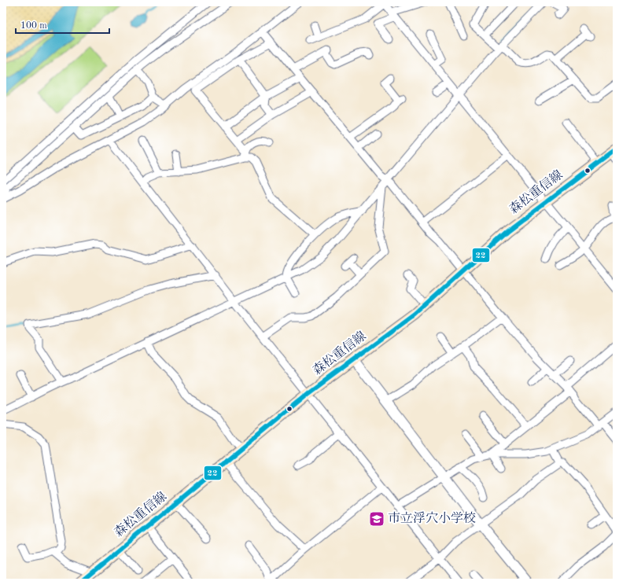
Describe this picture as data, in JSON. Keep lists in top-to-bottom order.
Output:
{
  "streets": {
    "main road": ["森松重信線"]
  },
  "places": {
    "school or university": ["市立浮穴小学校"]
  },
  "lines": ["transit line 22"],
  "scale_bar": "100 m"
}
